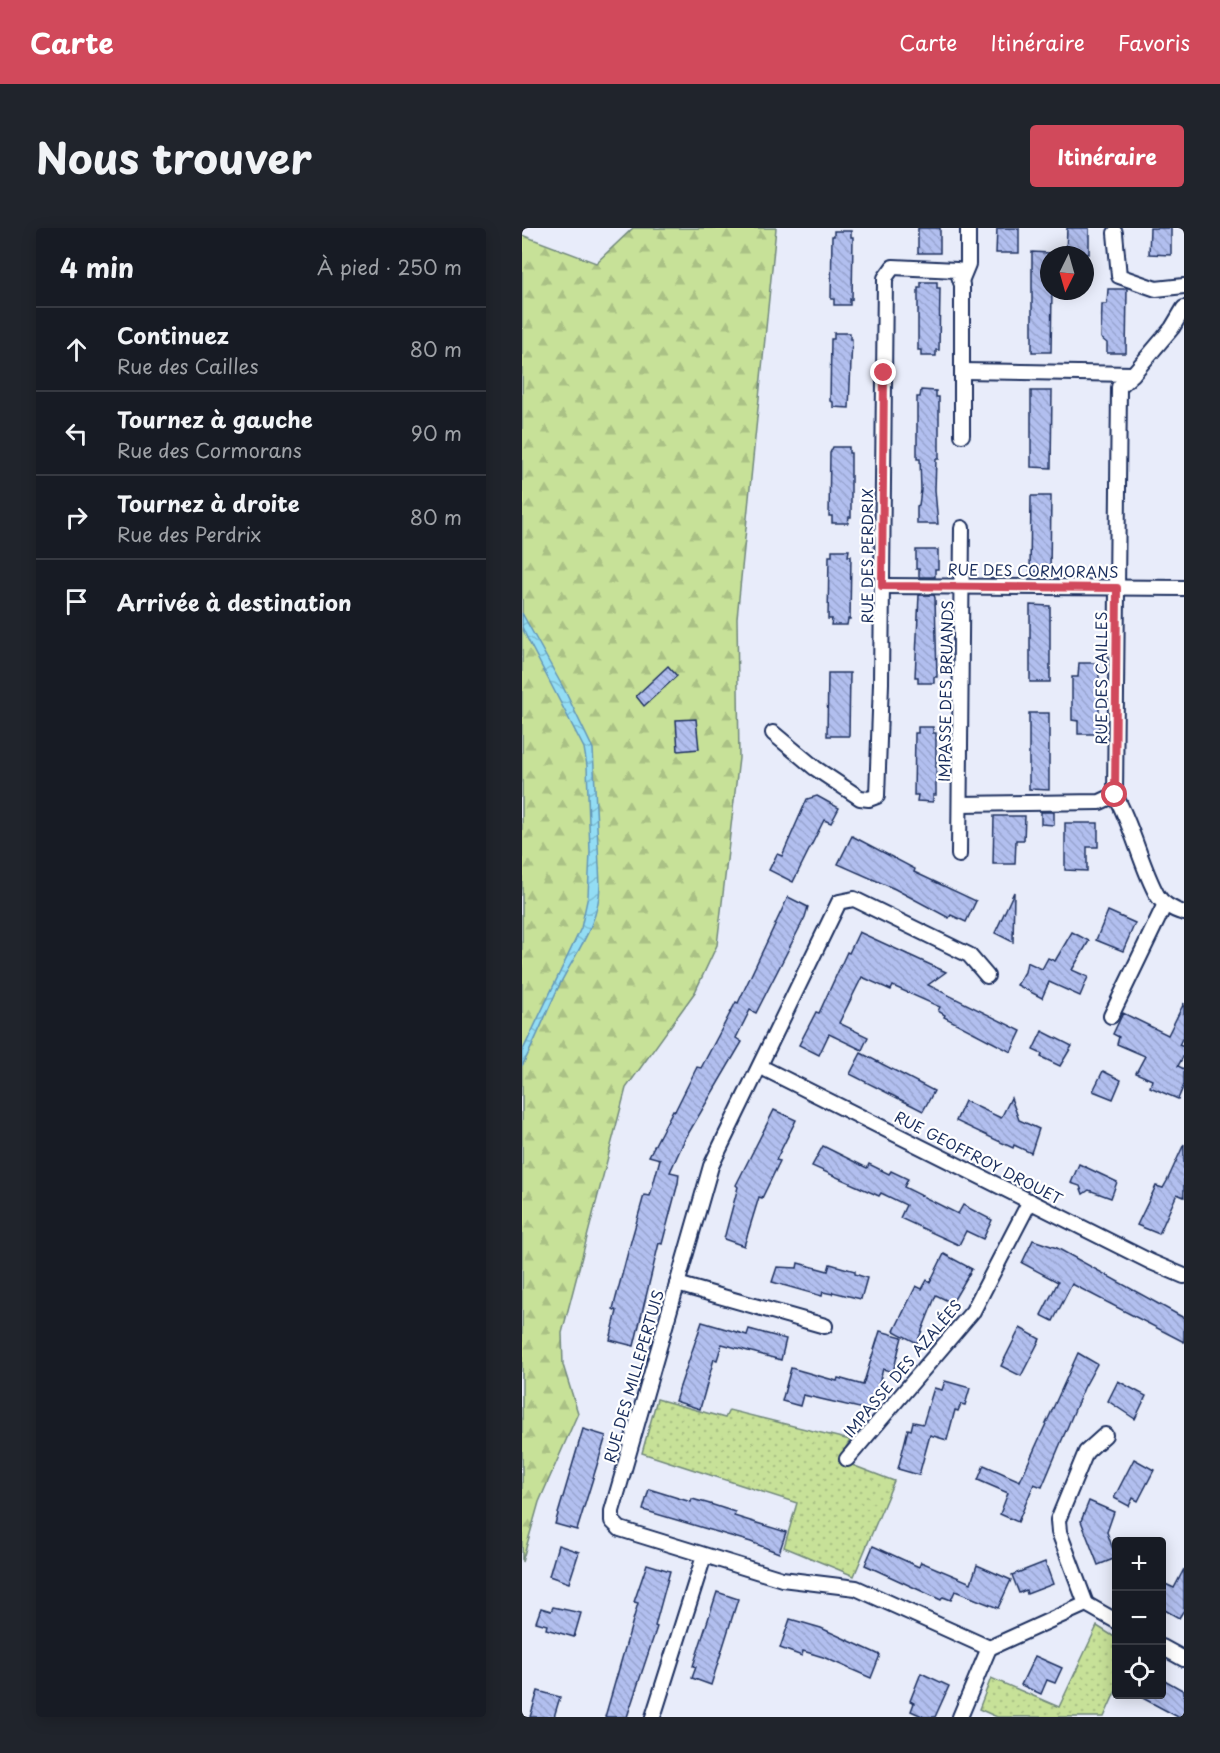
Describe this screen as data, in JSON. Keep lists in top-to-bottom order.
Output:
{
  "streets": {
    "street": [
      "RUE DES PERDRIX",
      "RUE DES CORMORANS",
      "RUE DES CAILLES",
      "IMPASSE DES BRUANDS",
      "RUE GEOFFROY DROUET",
      "IMPASSE DES AZALÉES",
      "RUE DES MILLEPERTUIS"
    ]
  },
  "crossings": [
    ["RUE DES PERDRIX", "RUE DES CORMORANS"],
    ["RUE DES CORMORANS", "RUE DES CAILLES"],
    ["RUE DES CORMORANS", "IMPASSE DES BRUANDS"],
    ["RUE GEOFFROY DROUET", "IMPASSE DES AZALÉES"],
    ["RUE GEOFFROY DROUET", "RUE DES MILLEPERTUIS"]
  ],
  "north": "bottom",
  "page": {
    "header": "Carte",
    "nav": ["Carte", "Itinéraire", "Favoris"],
    "title": "Nous trouver",
    "buttons": "Itinéraire",
    "heading": ["4 min", "À pied · 250 m"],
    "list": [
      ["Continuez", "Rue des Cailles", "80 m"],
      ["Tournez à gauche", "Rue des Cormorans", "90 m"],
      ["Tournez à droite", "Rue des Perdrix", "80 m"],
      "Arrivée à destination"
    ],
    "map_buttons": ["+", "−"]
  }
}
